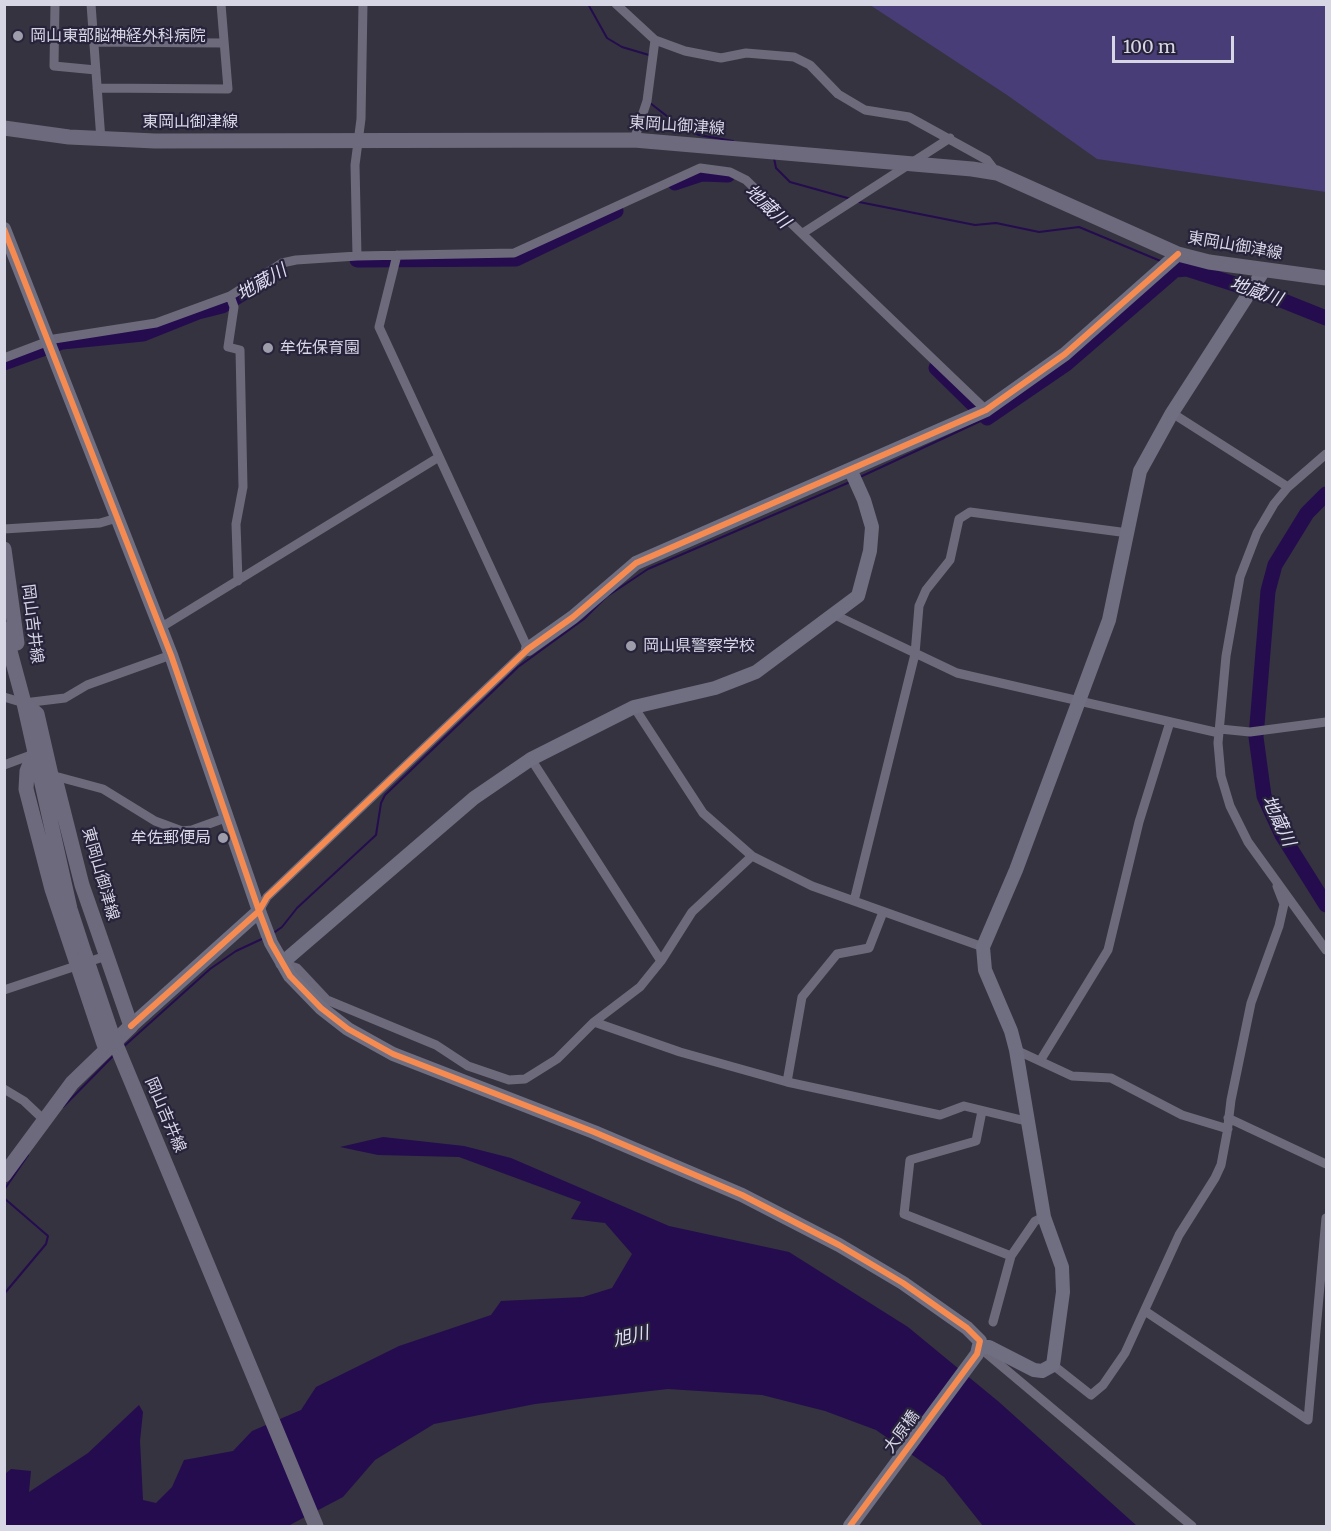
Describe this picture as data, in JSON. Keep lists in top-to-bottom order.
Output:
{
  "streets": {
    "main road": ["東岡山御津線", "岡山吉井線"],
    "street": ["大原橋"]
  },
  "crossings": [
    ["東岡山御津線", "岡山吉井線"]
  ],
  "water": ["地蔵川", "旭川"],
  "places": [
    "岡山東部脳神経外科病院",
    "牟佐保育園",
    "岡山県警察学校",
    "牟佐郵便局"
  ],
  "scale_bar": "100 m"
}
